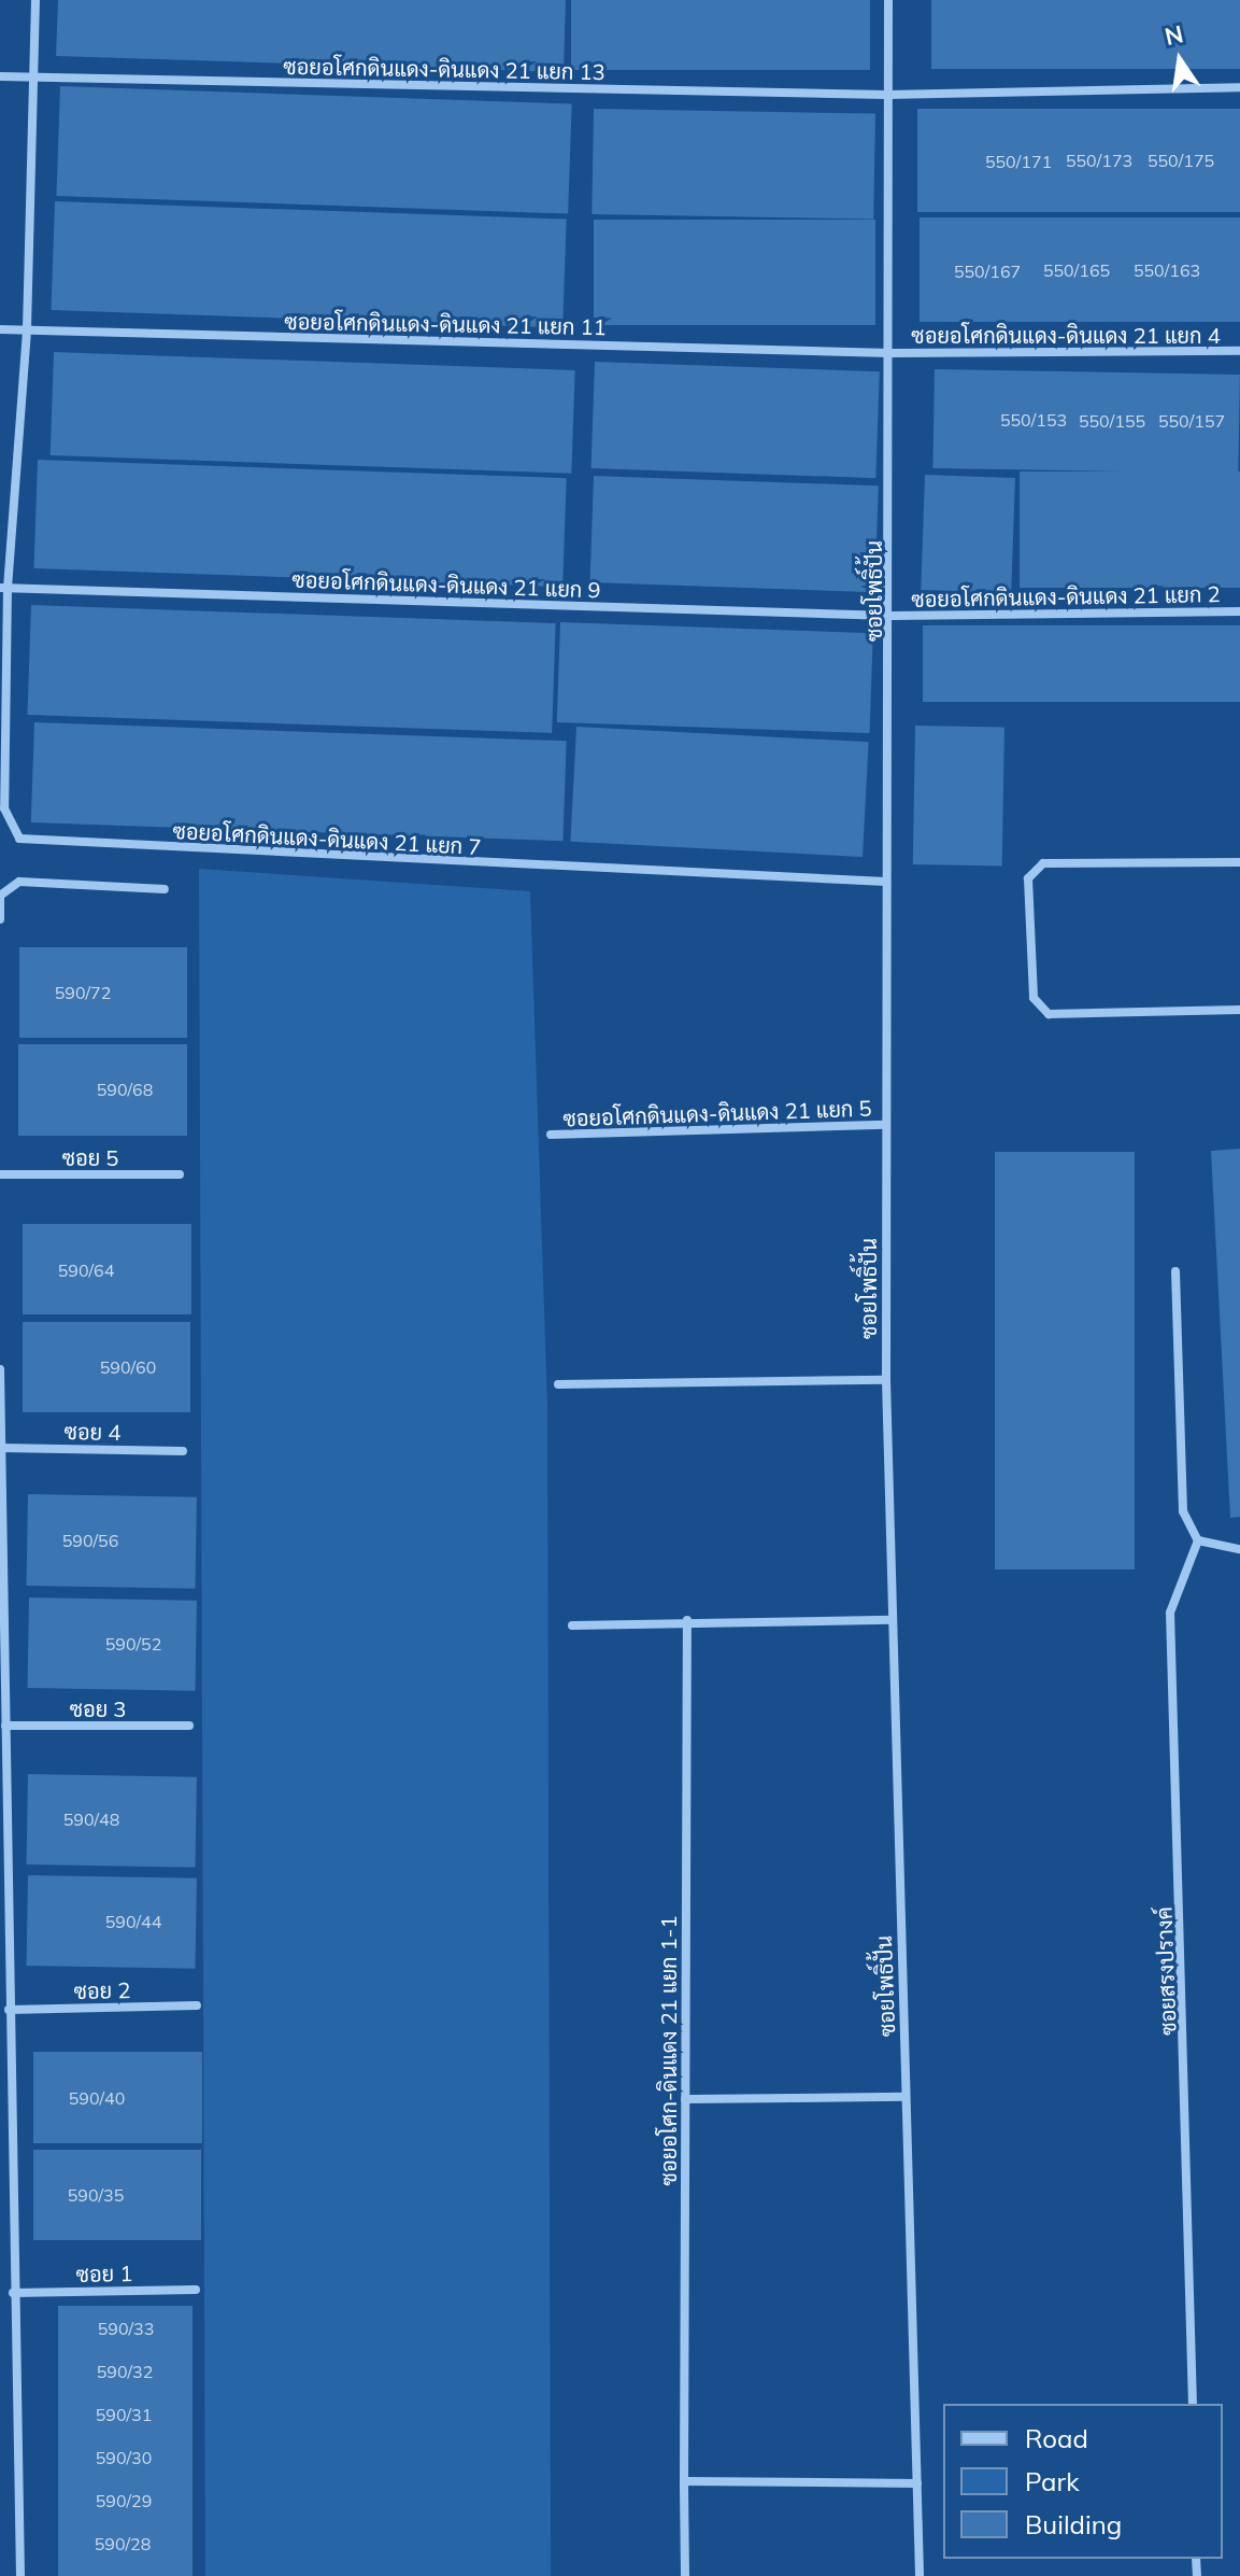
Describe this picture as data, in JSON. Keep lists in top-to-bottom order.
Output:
{
  "streets": {
    "street": [
      "ซอยอโศกดินแดง-ดินแดง 21 แยก 13",
      "ซอยอโศกดินแดง-ดินแดง 21 แยก 11",
      "ซอยอโศกดินแดง-ดินแดง 21 แยก 4",
      "ซอยอโศกดินแดง-ดินแดง 21 แยก 9",
      "ซอยโพธิ์ปั้น",
      "ซอยอโศกดินแดง-ดินแดง 21 แยก 2",
      "ซอยอโศกดินแดง-ดินแดง 21 แยก 7",
      "ซอยอโศกดินแดง-ดินแดง 21 แยก 5",
      "ซอย 5",
      "ซอย 4",
      "ซอย 3",
      "ซอยสรงปรางค์",
      "ซอย 2",
      "ซอยอโศก-ดินแดง 21 แยก 1-1",
      "ซอย 1"
    ]
  },
  "crossings": [
    ["ซอยอโศกดินแดง-ดินแดง 21 แยก 13", "ซอยโพธิ์ปั้น"],
    ["ซอยอโศกดินแดง-ดินแดง 21 แยก 11", "ซอยอโศกดินแดง-ดินแดง 21 แยก 4"],
    ["ซอยอโศกดินแดง-ดินแดง 21 แยก 11", "ซอยโพธิ์ปั้น"],
    ["ซอยอโศกดินแดง-ดินแดง 21 แยก 4", "ซอยโพธิ์ปั้น"],
    ["ซอยอโศกดินแดง-ดินแดง 21 แยก 9", "ซอยโพธิ์ปั้น"],
    ["ซอยอโศกดินแดง-ดินแดง 21 แยก 9", "ซอยอโศกดินแดง-ดินแดง 21 แยก 2"],
    ["ซอยอโศกดินแดง-ดินแดง 21 แยก 9", "ซอยอโศกดินแดง-ดินแดง 21 แยก 7"],
    ["ซอยโพธิ์ปั้น", "ซอยอโศกดินแดง-ดินแดง 21 แยก 2"],
    ["ซอยโพธิ์ปั้น", "ซอยอโศกดินแดง-ดินแดง 21 แยก 7"],
    ["ซอยโพธิ์ปั้น", "ซอยอโศกดินแดง-ดินแดง 21 แยก 5"]
  ],
  "house_numbers": [
    "550/173",
    "550/175",
    "550/171",
    "550/165",
    "550/163",
    "550/167",
    "550/153",
    "550/155",
    "550/157",
    "590/72",
    "590/68",
    "590/64",
    "590/60",
    "590/56",
    "590/52",
    "590/48",
    "590/44",
    "590/40",
    "590/35",
    "590/33",
    "590/32",
    "590/31",
    "590/30",
    "590/29",
    "590/28"
  ],
  "legend": ["Road", "Park", "Building"],
  "north": "top"
}
